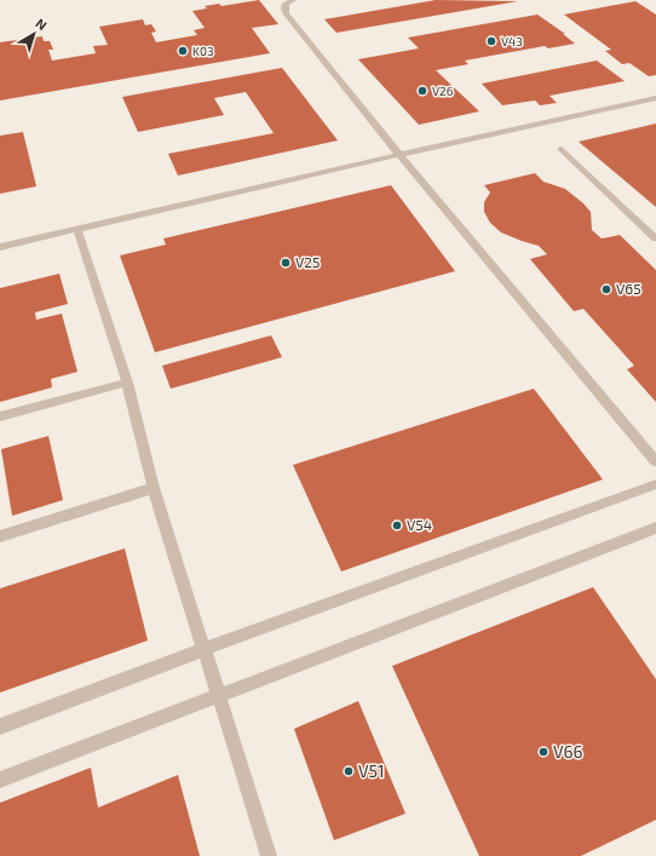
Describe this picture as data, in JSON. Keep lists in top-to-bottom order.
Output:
{
  "places": [
    "V43",
    "K03",
    "V26",
    "V25",
    "V65",
    "V54",
    "V66",
    "V51"
  ],
  "north": "top right"
}
